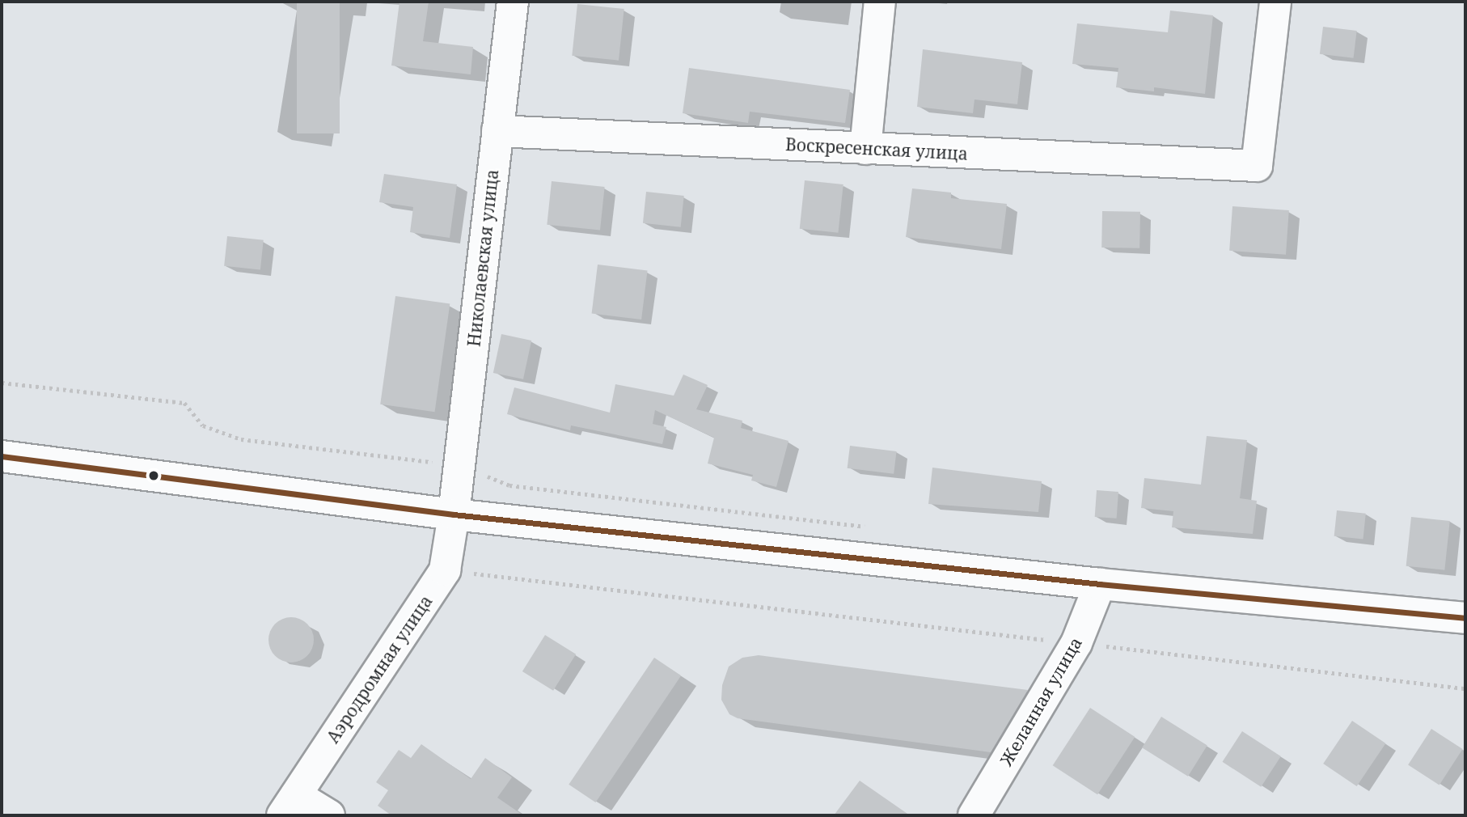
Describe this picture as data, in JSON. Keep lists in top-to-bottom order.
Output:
{
  "streets": {
    "street": [
      "Воскресенская улица",
      "Николаевская улица",
      "Аэродромная улица",
      "Желанная улица"
    ]
  },
  "crossings": [
    ["Воскресенская улица", "Николаевская улица"],
    ["Николаевская улица", "Аэродромная улица"]
  ]
}
